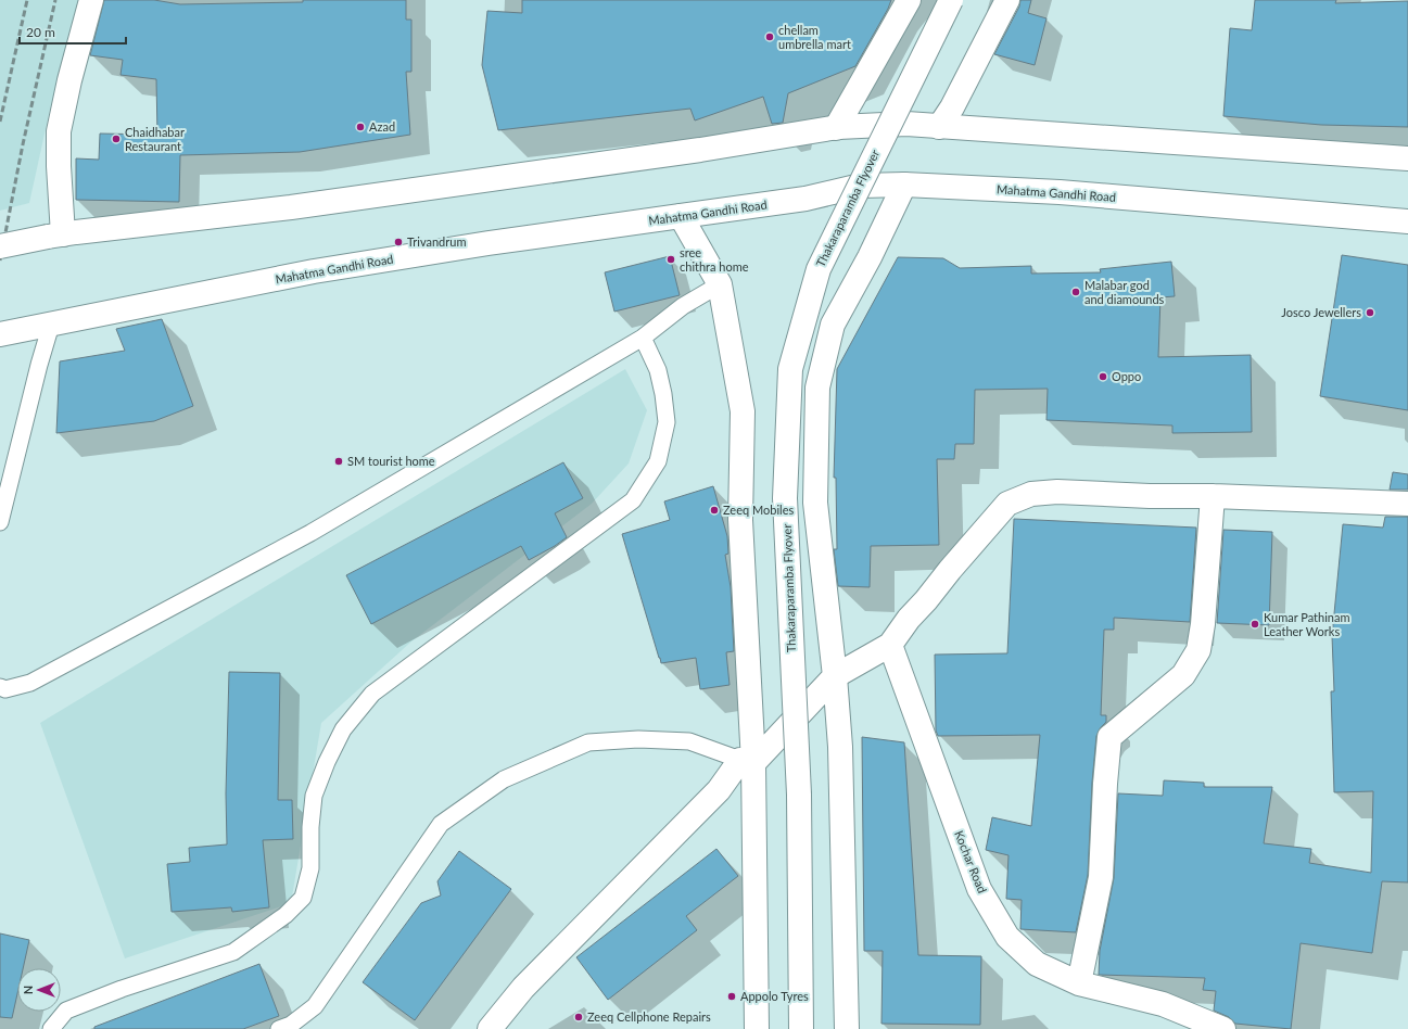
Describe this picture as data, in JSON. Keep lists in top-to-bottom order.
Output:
{
  "streets": {
    "street": ["Mahatma Gandhi Road", "Thakaraparamba Flyover", "Kochar Road"]
  },
  "places": [
    "chellam umbrella mart",
    "Azad",
    "Chaidhabar Restaurant",
    "Trivandrum",
    "sree chithra home",
    "Malabar god and diamounds",
    "Josco Jewellers",
    "Oppo",
    "SM tourist home",
    "Zeeq Mobiles",
    "Kumar Pathinam Leather Works",
    "Appolo Tyres",
    "Zeeq Cellphone Repairs"
  ],
  "scale_bar": "20 m",
  "north": "left"
}
